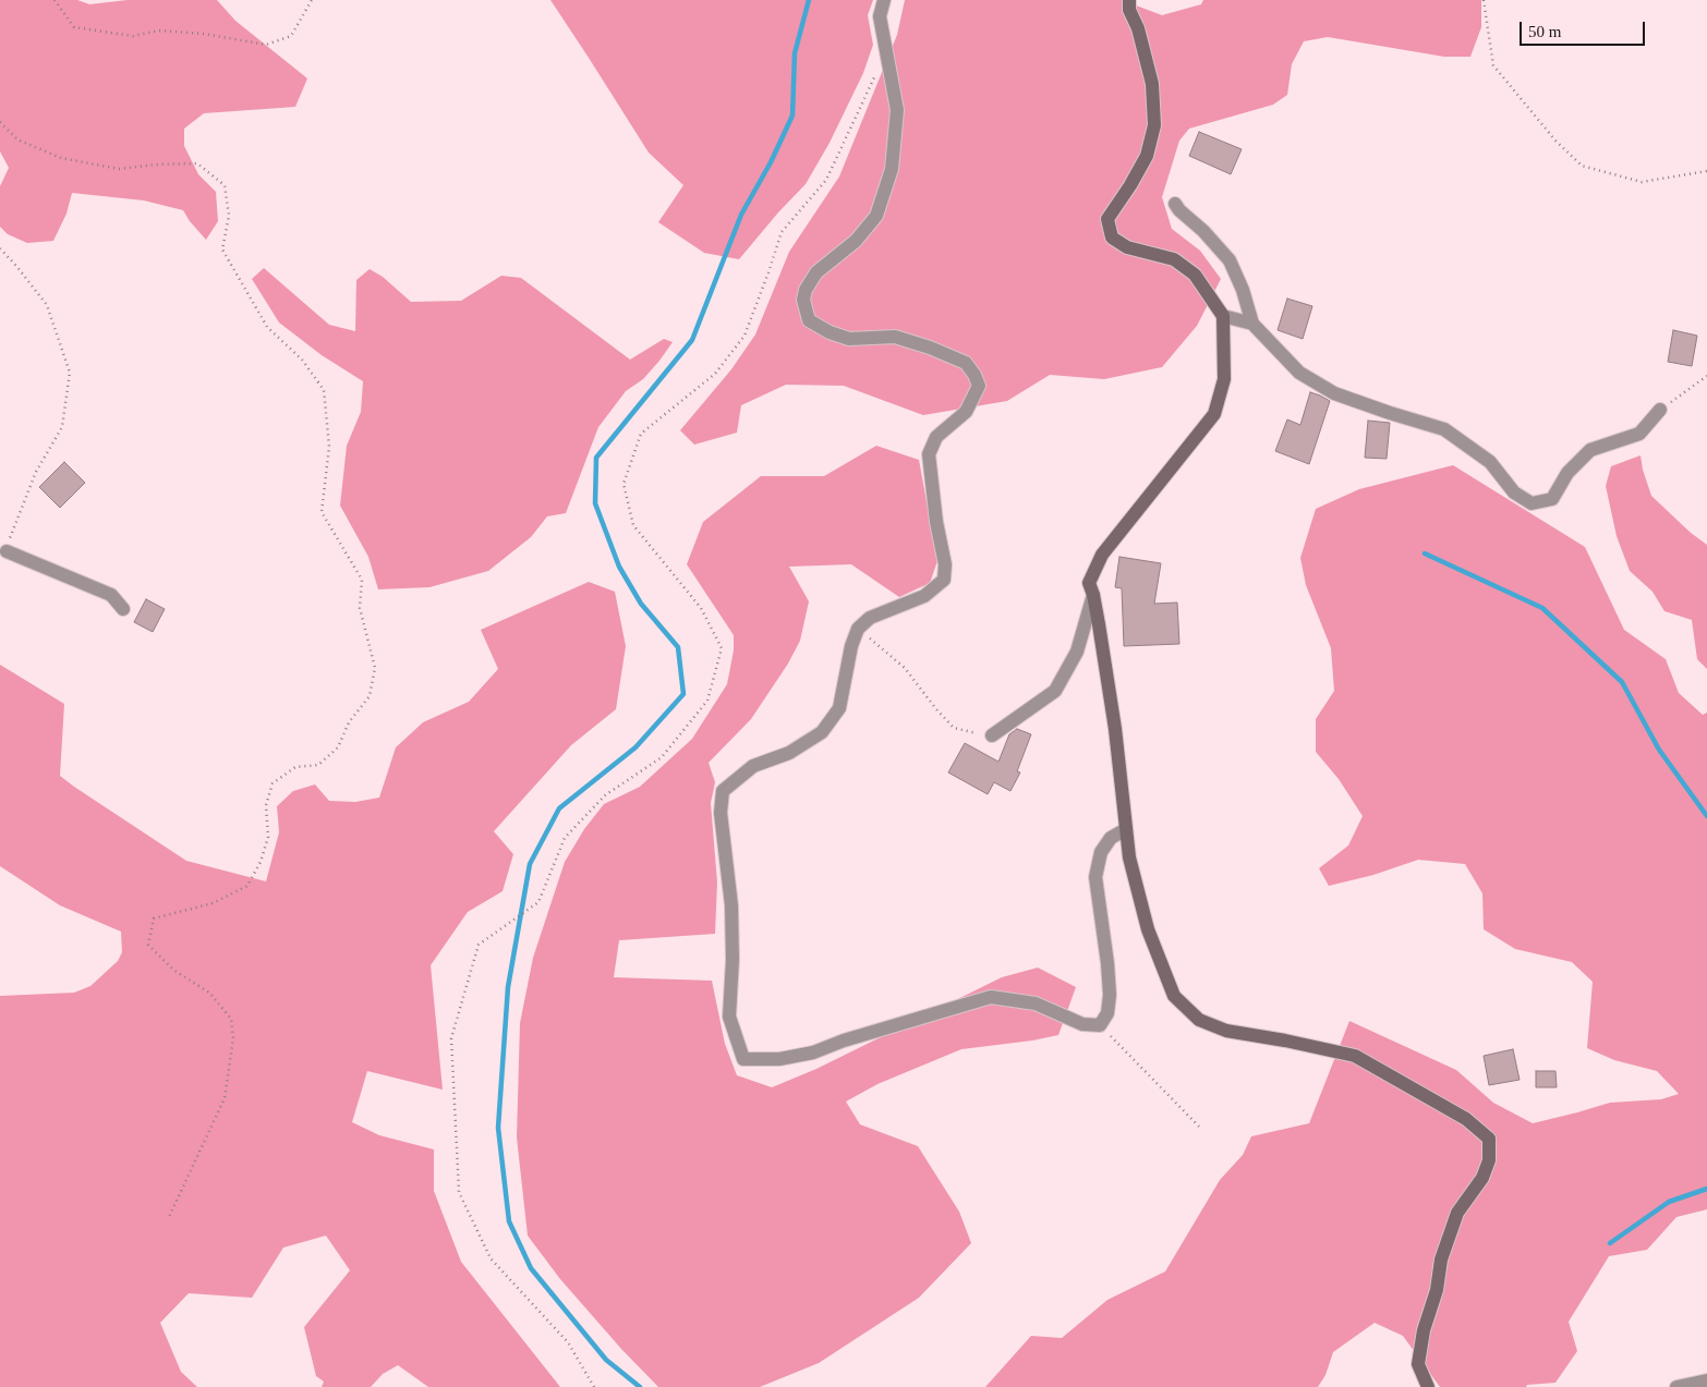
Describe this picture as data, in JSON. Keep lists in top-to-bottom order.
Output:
{
  "scale_bar": "50 m"
}
